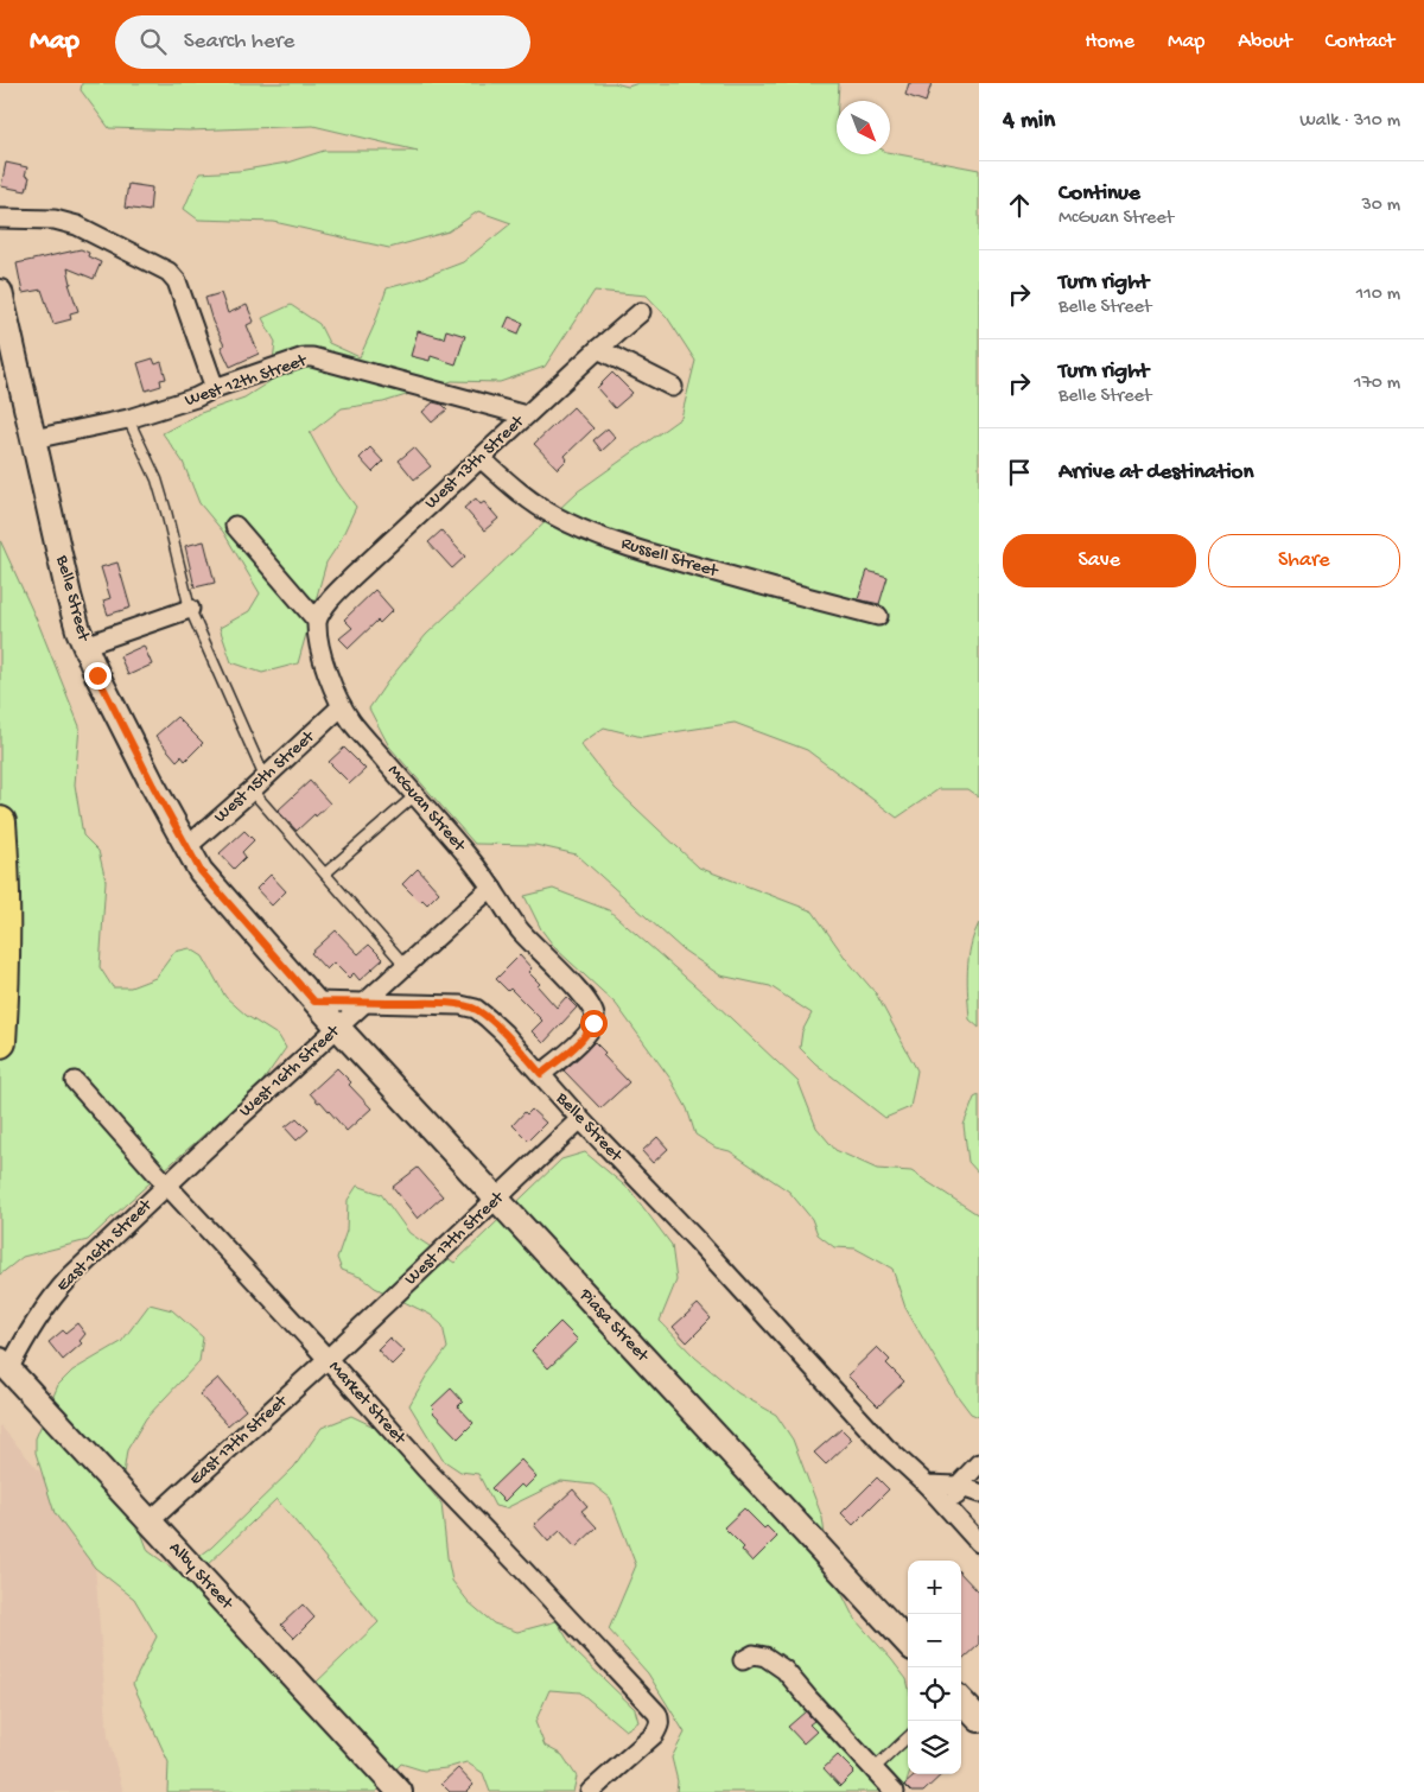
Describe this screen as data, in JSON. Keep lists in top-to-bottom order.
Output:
{
  "streets": {
    "street": [
      "West 12th Street",
      "West 13th Street",
      "Russell Street",
      "Belle Street",
      "West 15th Street",
      "McGuan Street",
      "West 16th Street",
      "West 17th Street",
      "East 16th Street",
      "Piasa Street",
      "Market Street",
      "East 17th Street",
      "Alby Street"
    ]
  },
  "crossings": [
    ["West 12th Street", "West 13th Street"],
    ["West 12th Street", "Belle Street"],
    ["West 13th Street", "Russell Street"],
    ["West 13th Street", "McGuan Street"],
    ["Belle Street", "West 15th Street"],
    ["Belle Street", "McGuan Street"],
    ["Belle Street", "West 16th Street"],
    ["Belle Street", "West 17th Street"],
    ["Belle Street", "Piasa Street"],
    ["West 15th Street", "McGuan Street"],
    ["McGuan Street", "West 16th Street"],
    ["West 16th Street", "East 16th Street"],
    ["West 16th Street", "Piasa Street"],
    ["West 16th Street", "Market Street"],
    ["West 17th Street", "Piasa Street"],
    ["West 17th Street", "Market Street"],
    ["West 17th Street", "East 17th Street"],
    ["East 16th Street", "Market Street"],
    ["East 16th Street", "Alby Street"],
    ["Market Street", "East 17th Street"],
    ["East 17th Street", "Alby Street"]
  ],
  "north": "bottom right",
  "page": {
    "header": "Map",
    "search": "Search here",
    "nav": [
      "Home",
      "Map",
      "About",
      "Contact"
    ],
    "heading": ["4 min", "Walk · 310 m"],
    "list": [
      ["Continue", "McGuan Street", "30 m"],
      ["Turn right", "Belle Street", "110 m"],
      ["Turn right", "Belle Street", "170 m"],
      "Arrive at destination"
    ],
    "buttons": ["Save", "Share"],
    "map_buttons": ["+", "−"]
  }
}
